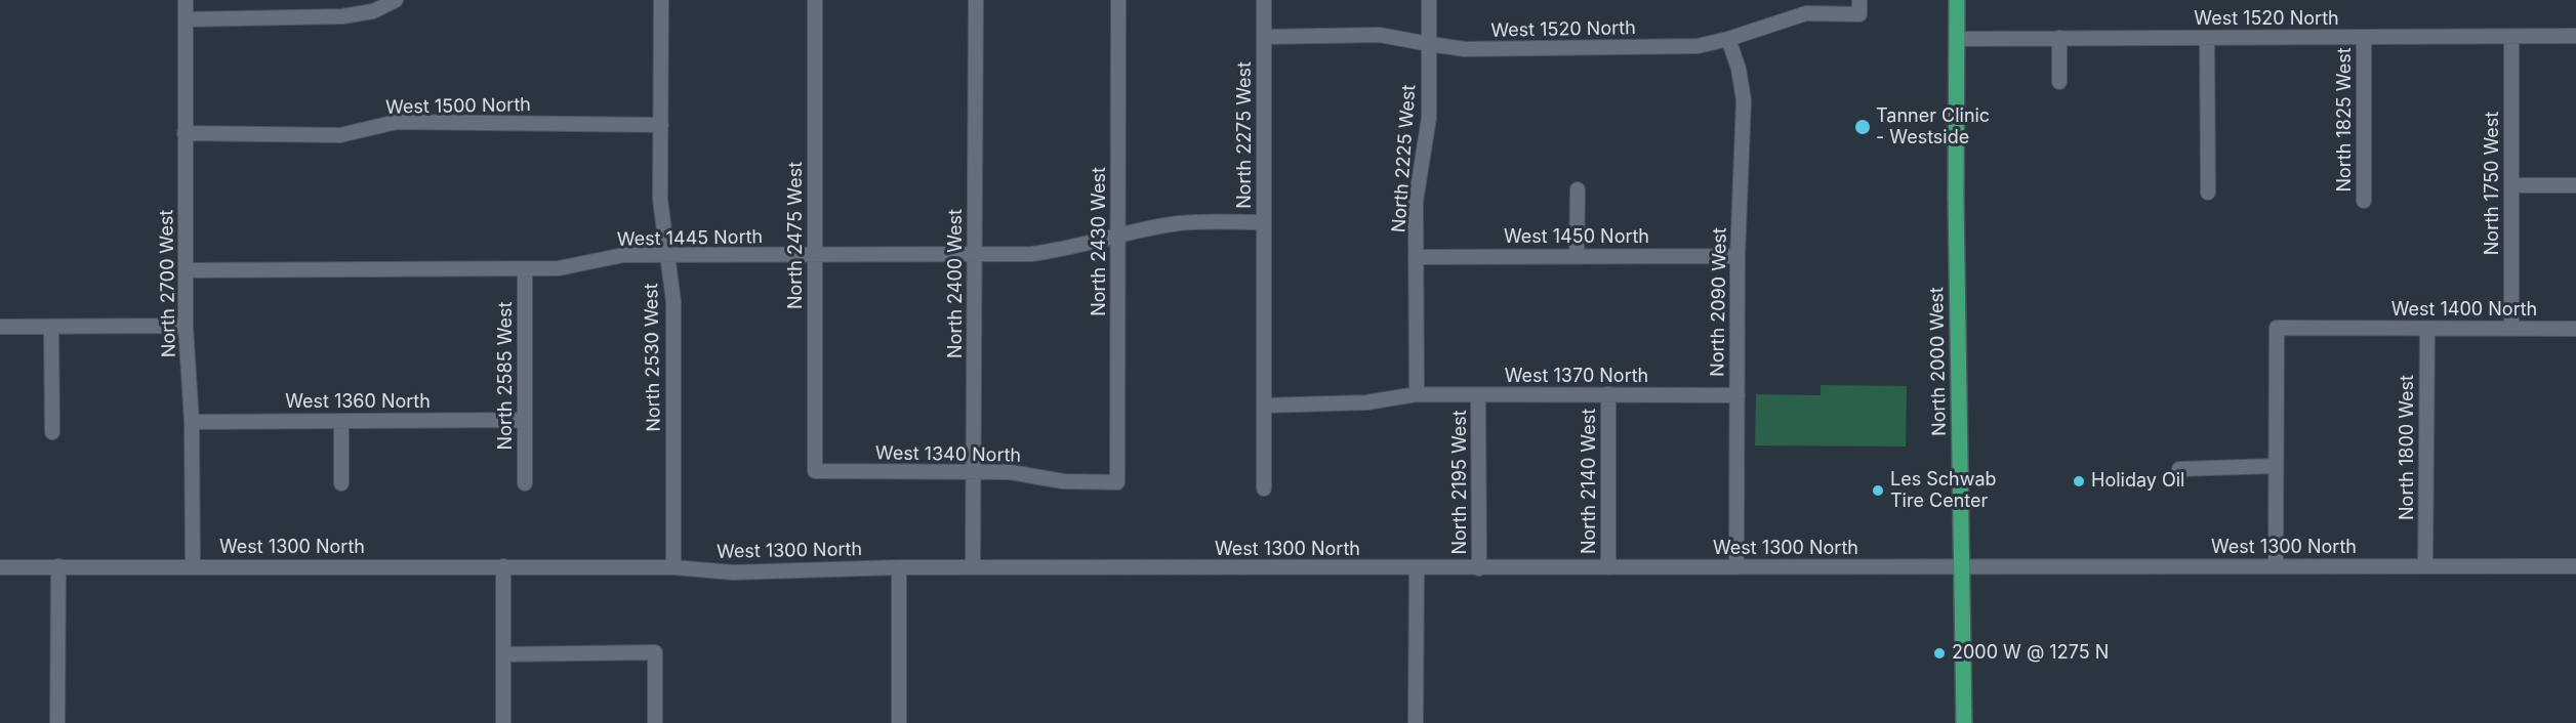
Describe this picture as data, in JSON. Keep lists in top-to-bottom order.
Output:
{
  "streets": {
    "main road": ["North 2000 West"],
    "street": [
      "West 1520 North",
      "West 1500 North",
      "North 1825 West",
      "North 2275 West",
      "North 2225 West",
      "North 1750 West",
      "North 2475 West",
      "West 1450 North",
      "West 1445 North",
      "North 2430 West",
      "North 2700 West",
      "North 2400 West",
      "North 2090 West",
      "West 1400 North",
      "North 2530 West",
      "North 2585 West",
      "West 1370 North",
      "West 1360 North",
      "North 1800 West",
      "West 1340 North",
      "North 2140 West",
      "North 2195 West",
      "West 1300 North"
    ]
  },
  "crossings": [
    ["West 1520 North", "North 1825 West"],
    ["West 1520 North", "North 2275 West"],
    ["West 1520 North", "North 2225 West"],
    ["West 1520 North", "North 1750 West"],
    ["West 1520 North", "North 2090 West"],
    ["West 1520 North", "North 2000 West"],
    ["West 1500 North", "North 2700 West"],
    ["West 1500 North", "North 2530 West"],
    ["North 2275 West", "West 1370 North"],
    ["North 2225 West", "West 1450 North"],
    ["North 2225 West", "West 1370 North"],
    ["North 1750 West", "West 1400 North"],
    ["North 2475 West", "West 1445 North"],
    ["North 2475 West", "West 1340 North"],
    ["West 1450 North", "North 2090 West"],
    ["West 1445 North", "North 2430 West"],
    ["West 1445 North", "North 2700 West"],
    ["West 1445 North", "North 2400 West"],
    ["West 1445 North", "North 2530 West"],
    ["West 1445 North", "North 2585 West"],
    ["North 2430 West", "West 1340 North"],
    ["North 2700 West", "West 1360 North"],
    ["North 2700 West", "West 1300 North"],
    ["North 2400 West", "West 1340 North"],
    ["North 2400 West", "West 1300 North"],
    ["North 2090 West", "West 1370 North"],
    ["North 2090 West", "West 1300 North"],
    ["West 1400 North", "North 1800 West"],
    ["North 2530 West", "West 1300 North"],
    ["North 2000 West", "West 1300 North"],
    ["North 2585 West", "West 1360 North"],
    ["West 1370 North", "North 2140 West"],
    ["West 1370 North", "North 2195 West"],
    ["North 1800 West", "West 1300 North"],
    ["North 2140 West", "West 1300 North"],
    ["North 2195 West", "West 1300 North"]
  ],
  "places": [
    "Tanner Clinic - Westside",
    "Holiday Oil",
    "Les Schwab Tire Center",
    "2000 W @ 1275 N"
  ]
}
